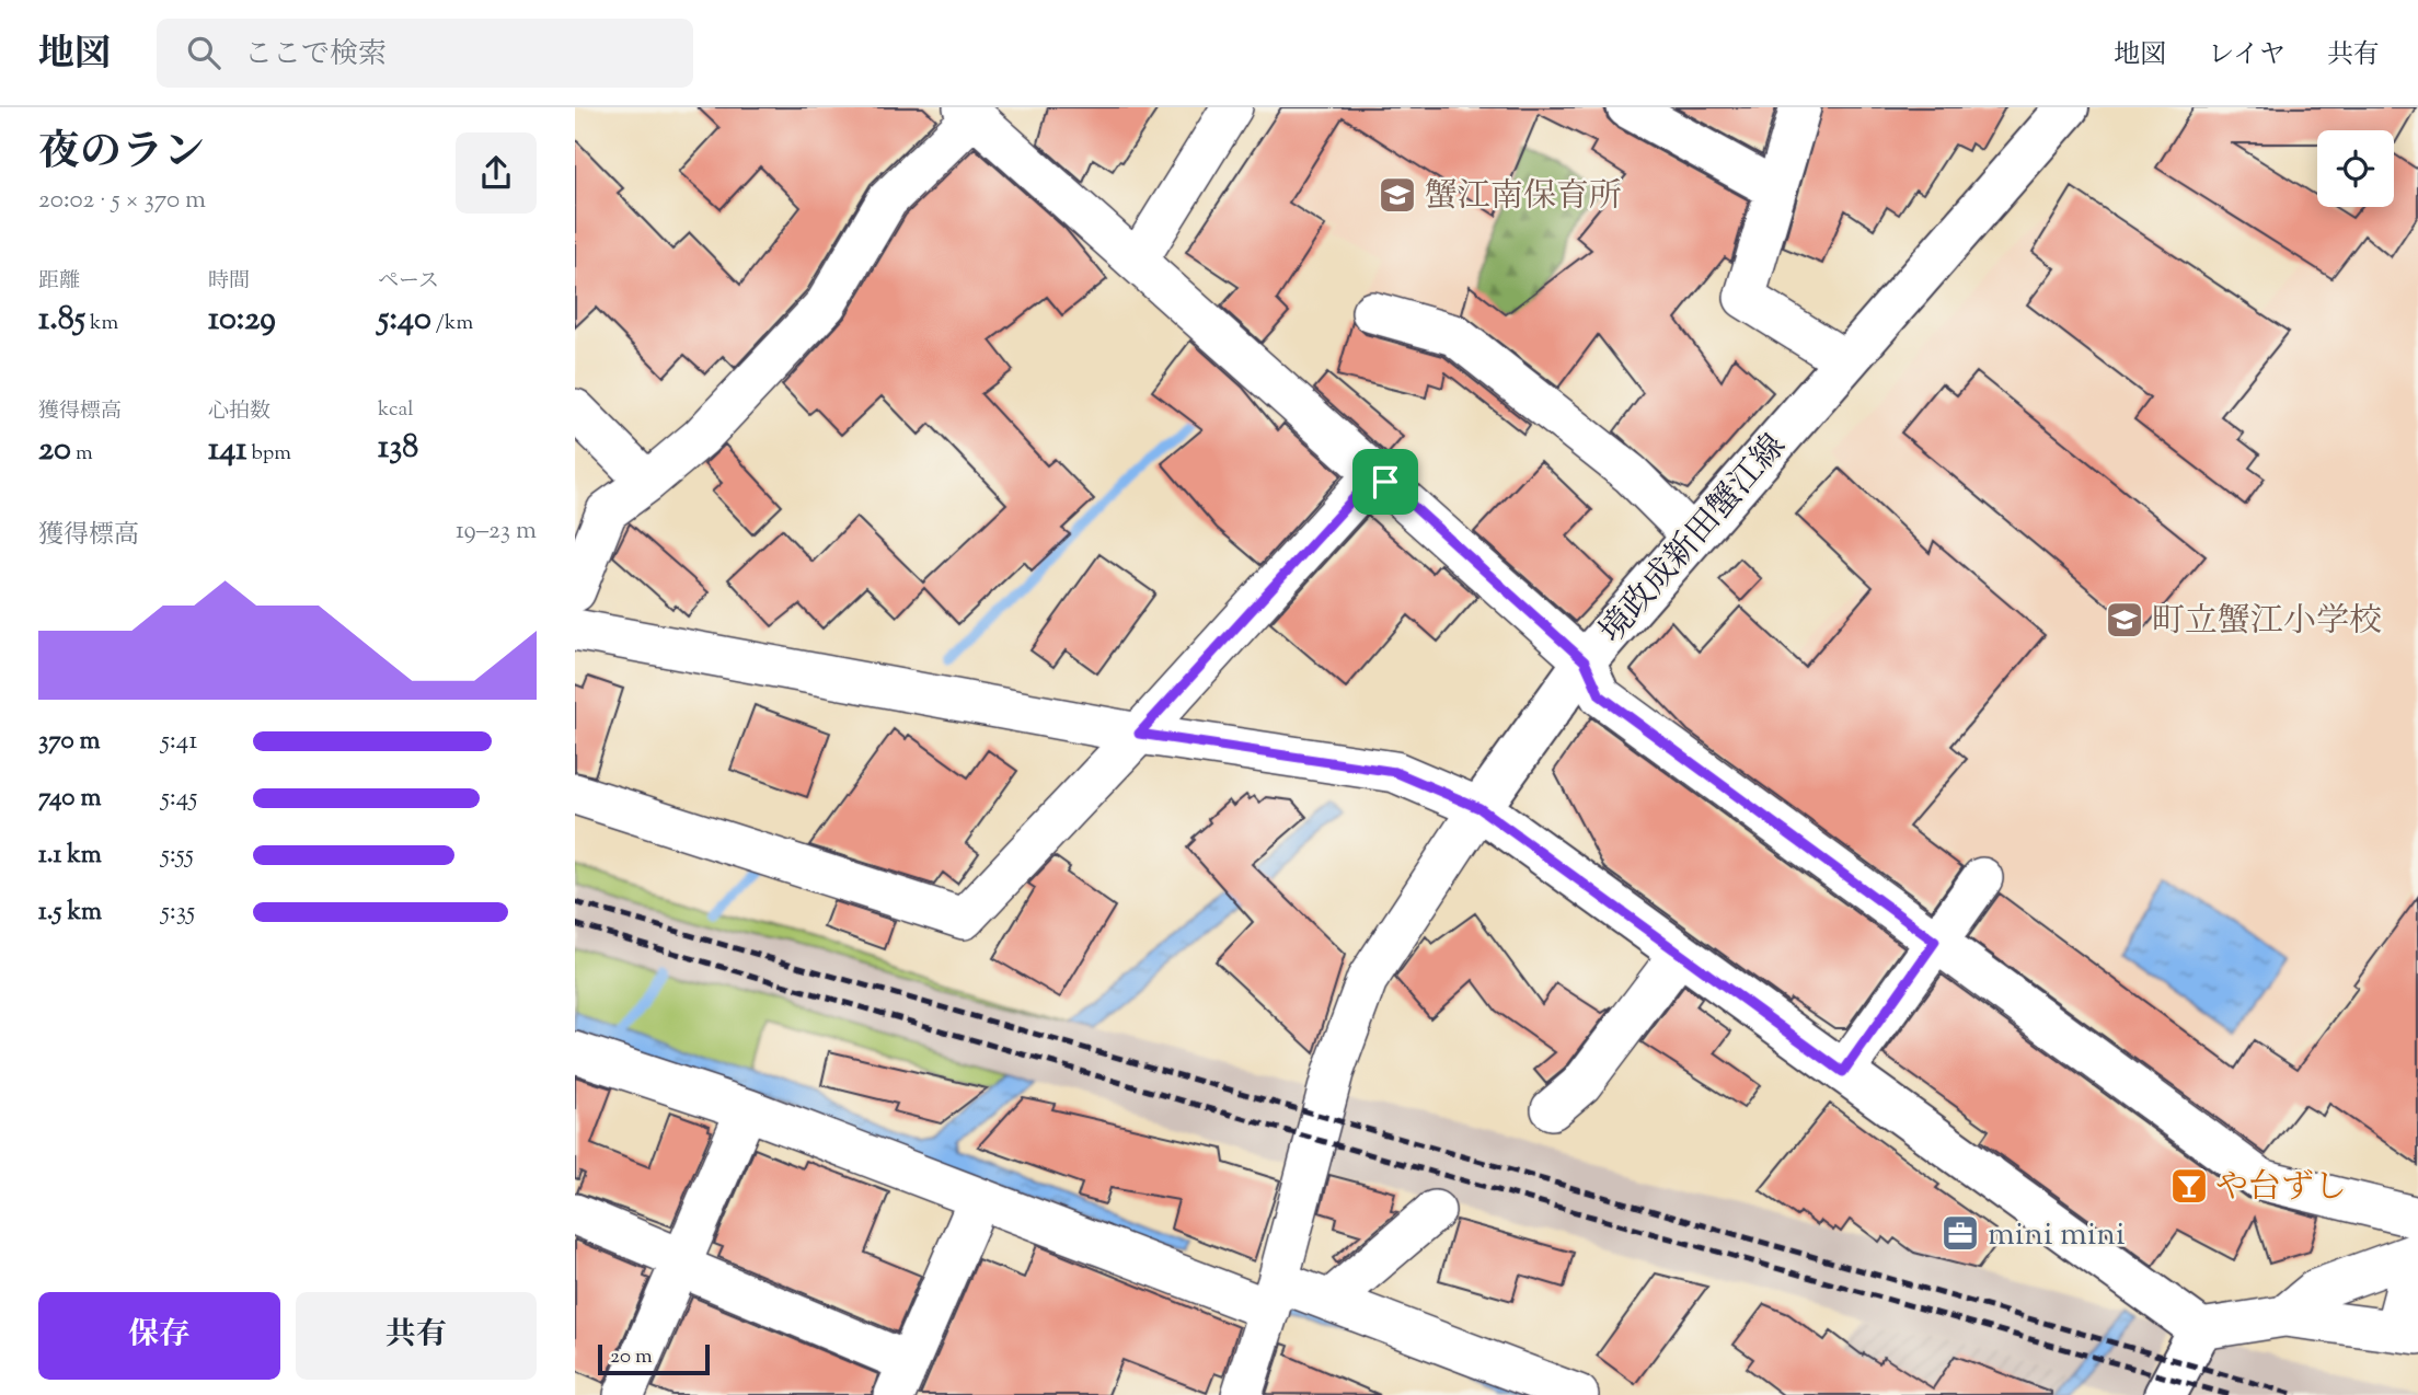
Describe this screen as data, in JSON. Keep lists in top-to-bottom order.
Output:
{
  "streets": {
    "main road": ["境政成新田蟹江線"]
  },
  "places": {
    "school or university": ["蟹江南保育所", "町立蟹江小学校"],
    "bar": ["や台ずし"],
    "office": ["mini mini"]
  },
  "scale_bar": "20 m",
  "page": {
    "header": "地図",
    "search": "ここで検索",
    "nav": ["地図", "レイヤ", "共有"],
    "heading": ["夜のラン", "20:02 · 5 × 370 m"],
    "stats": [
      ["距離", "1.85 km"],
      ["時間", "10:29"],
      ["ペース", "5:40 /km"],
      ["獲得標高", "20 m"],
      ["心拍数", "141 bpm"],
      ["kcal", "138"]
    ],
    "chart": ["獲得標高", "19–23 m"],
    "list": [
      {
        "name": "370 m",
        "note": "5:41"
      },
      {
        "name": "740 m",
        "note": "5:45"
      },
      {
        "name": "1.1 km",
        "note": "5:55"
      },
      {
        "name": "1.5 km",
        "note": "5:35"
      }
    ],
    "buttons": ["保存", "共有"],
    "scale": "20 m"
  }
}
